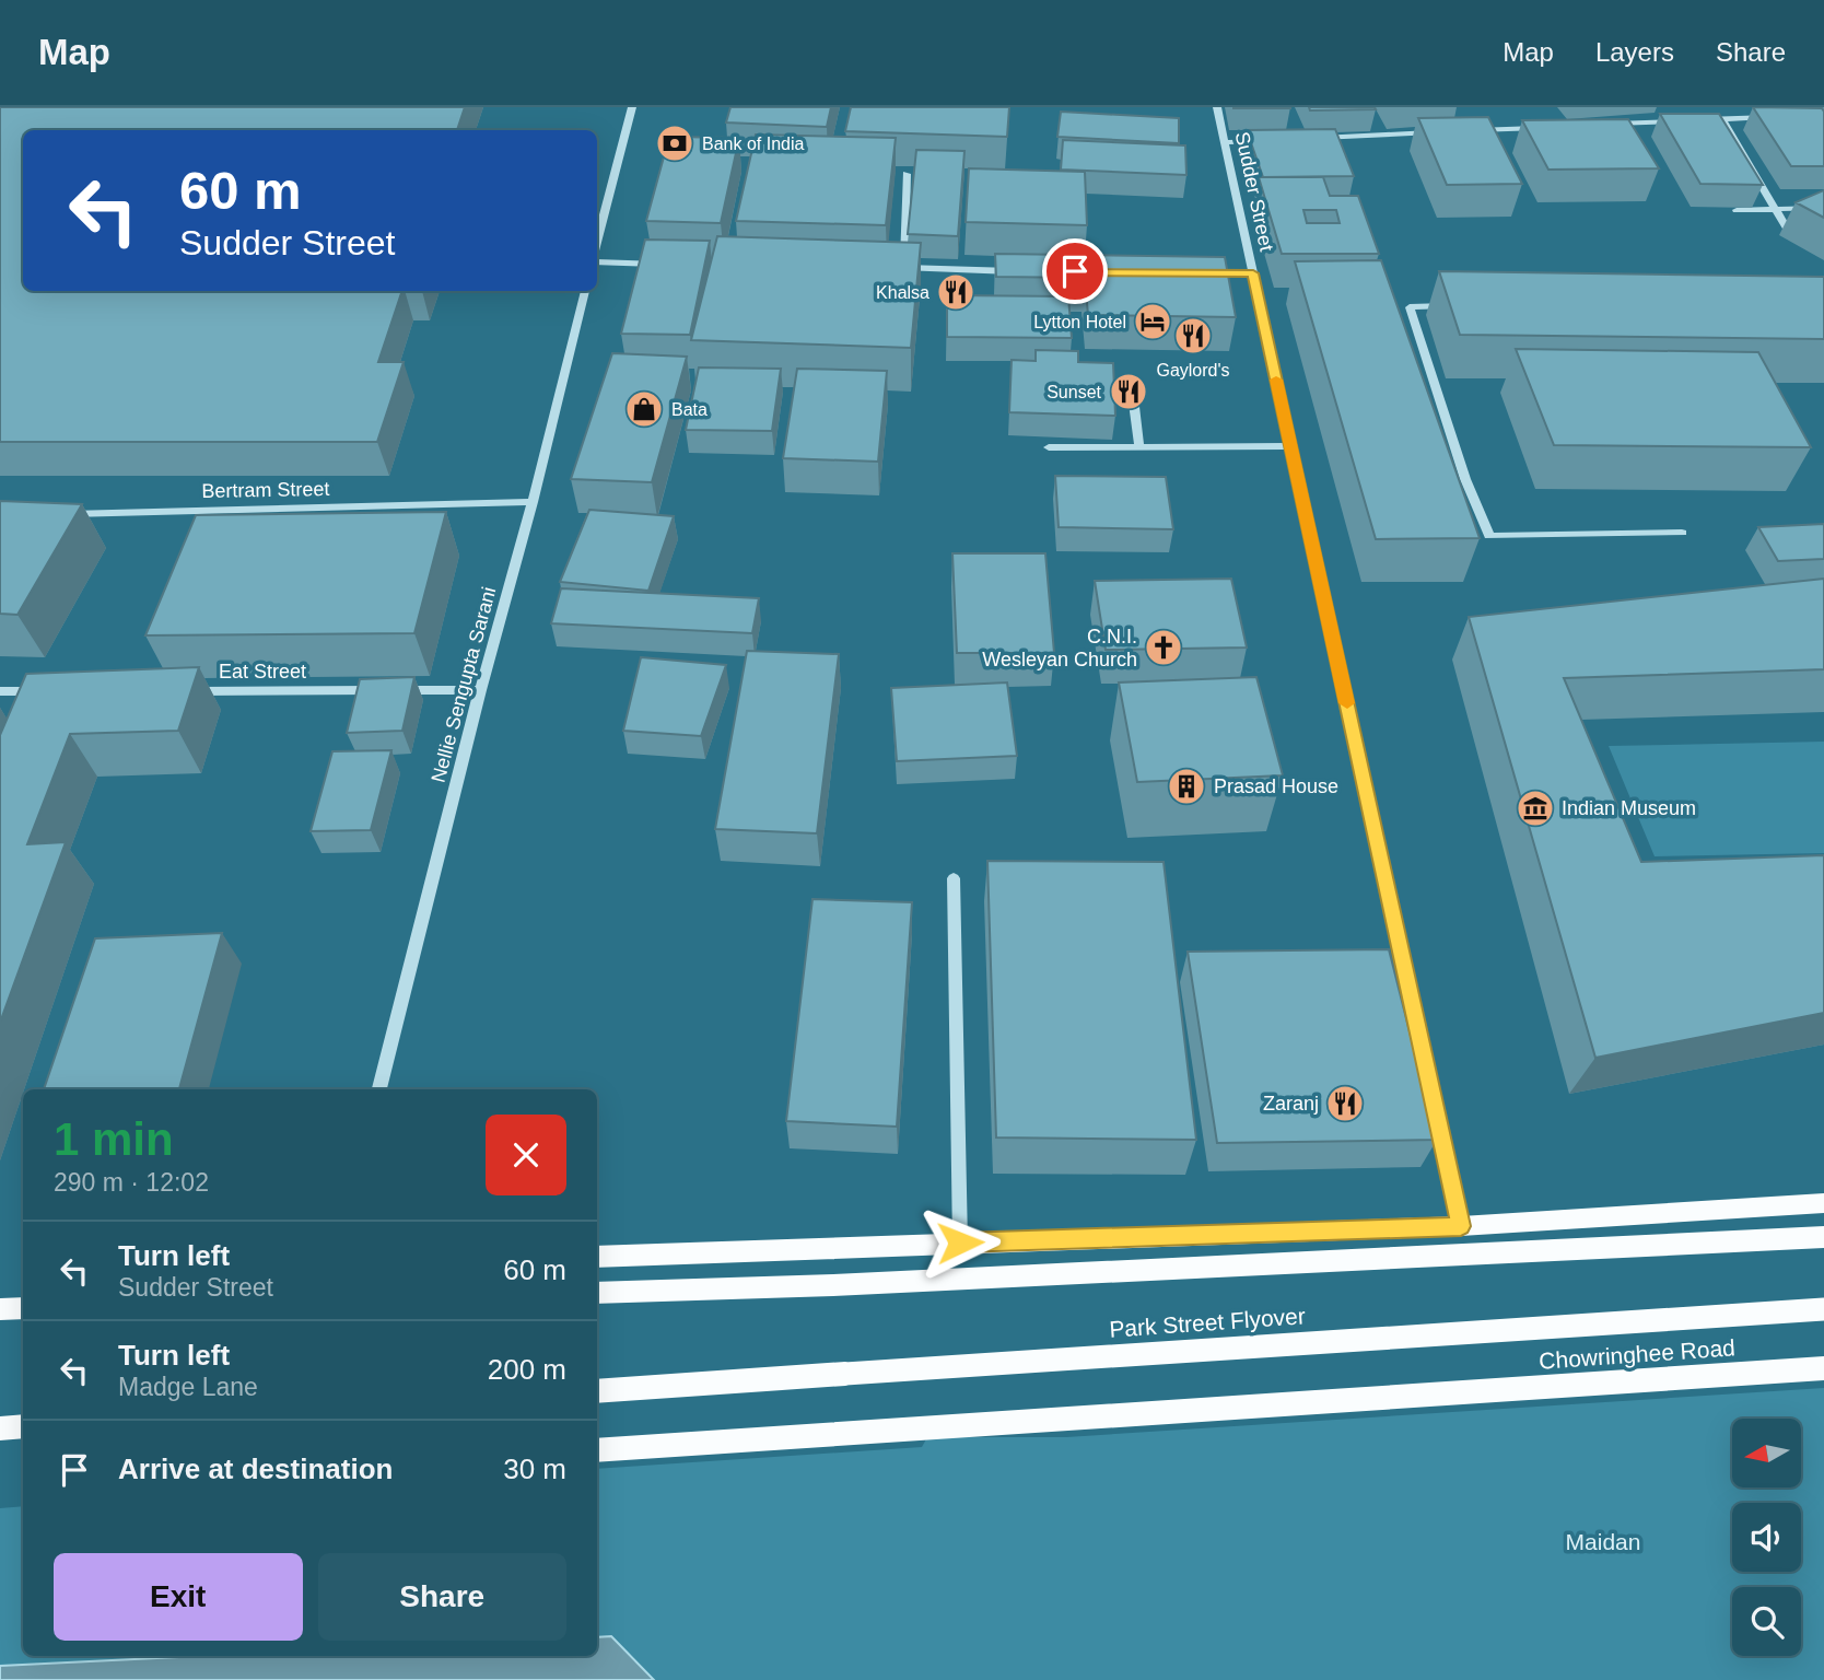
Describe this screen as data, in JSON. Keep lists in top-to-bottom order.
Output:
{
  "streets": {
    "main road": ["Park Street Flyover", "Chowringhee Road"],
    "street": [
      "Sudder Street",
      "Bertram Street",
      "Eat Street",
      "Nellie Sengupta Sarani"
    ]
  },
  "crossings": [
    ["Bertram Street", "Nellie Sengupta Sarani"],
    ["Eat Street", "Nellie Sengupta Sarani"]
  ],
  "parks": ["Maidan"],
  "places": {
    "bank": ["Bank of India"],
    "restaurant": [
      "Khalsa",
      "Gaylord's",
      "Sunset",
      "Zaranj"
    ],
    "hotel": ["Lytton Hotel"],
    "shop": ["Bata"],
    "church": ["C.N.I. Wesleyan Church"],
    "building": ["Prasad House"],
    "museum": ["Indian Museum"]
  },
  "north": "left",
  "page": {
    "header": "Map",
    "nav": ["Map", "Layers", "Share"],
    "turn": ["60 m", "Sudder Street"],
    "heading": ["1 min", "290 m · 12:02"],
    "list": [
      {
        "name": "Turn left",
        "note": "Sudder Street",
        "value": "60 m"
      },
      {
        "name": "Turn left",
        "note": "Madge Lane",
        "value": "200 m"
      },
      {
        "name": "Arrive at destination",
        "value": "30 m"
      }
    ],
    "buttons": ["Exit", "Share"]
  }
}
